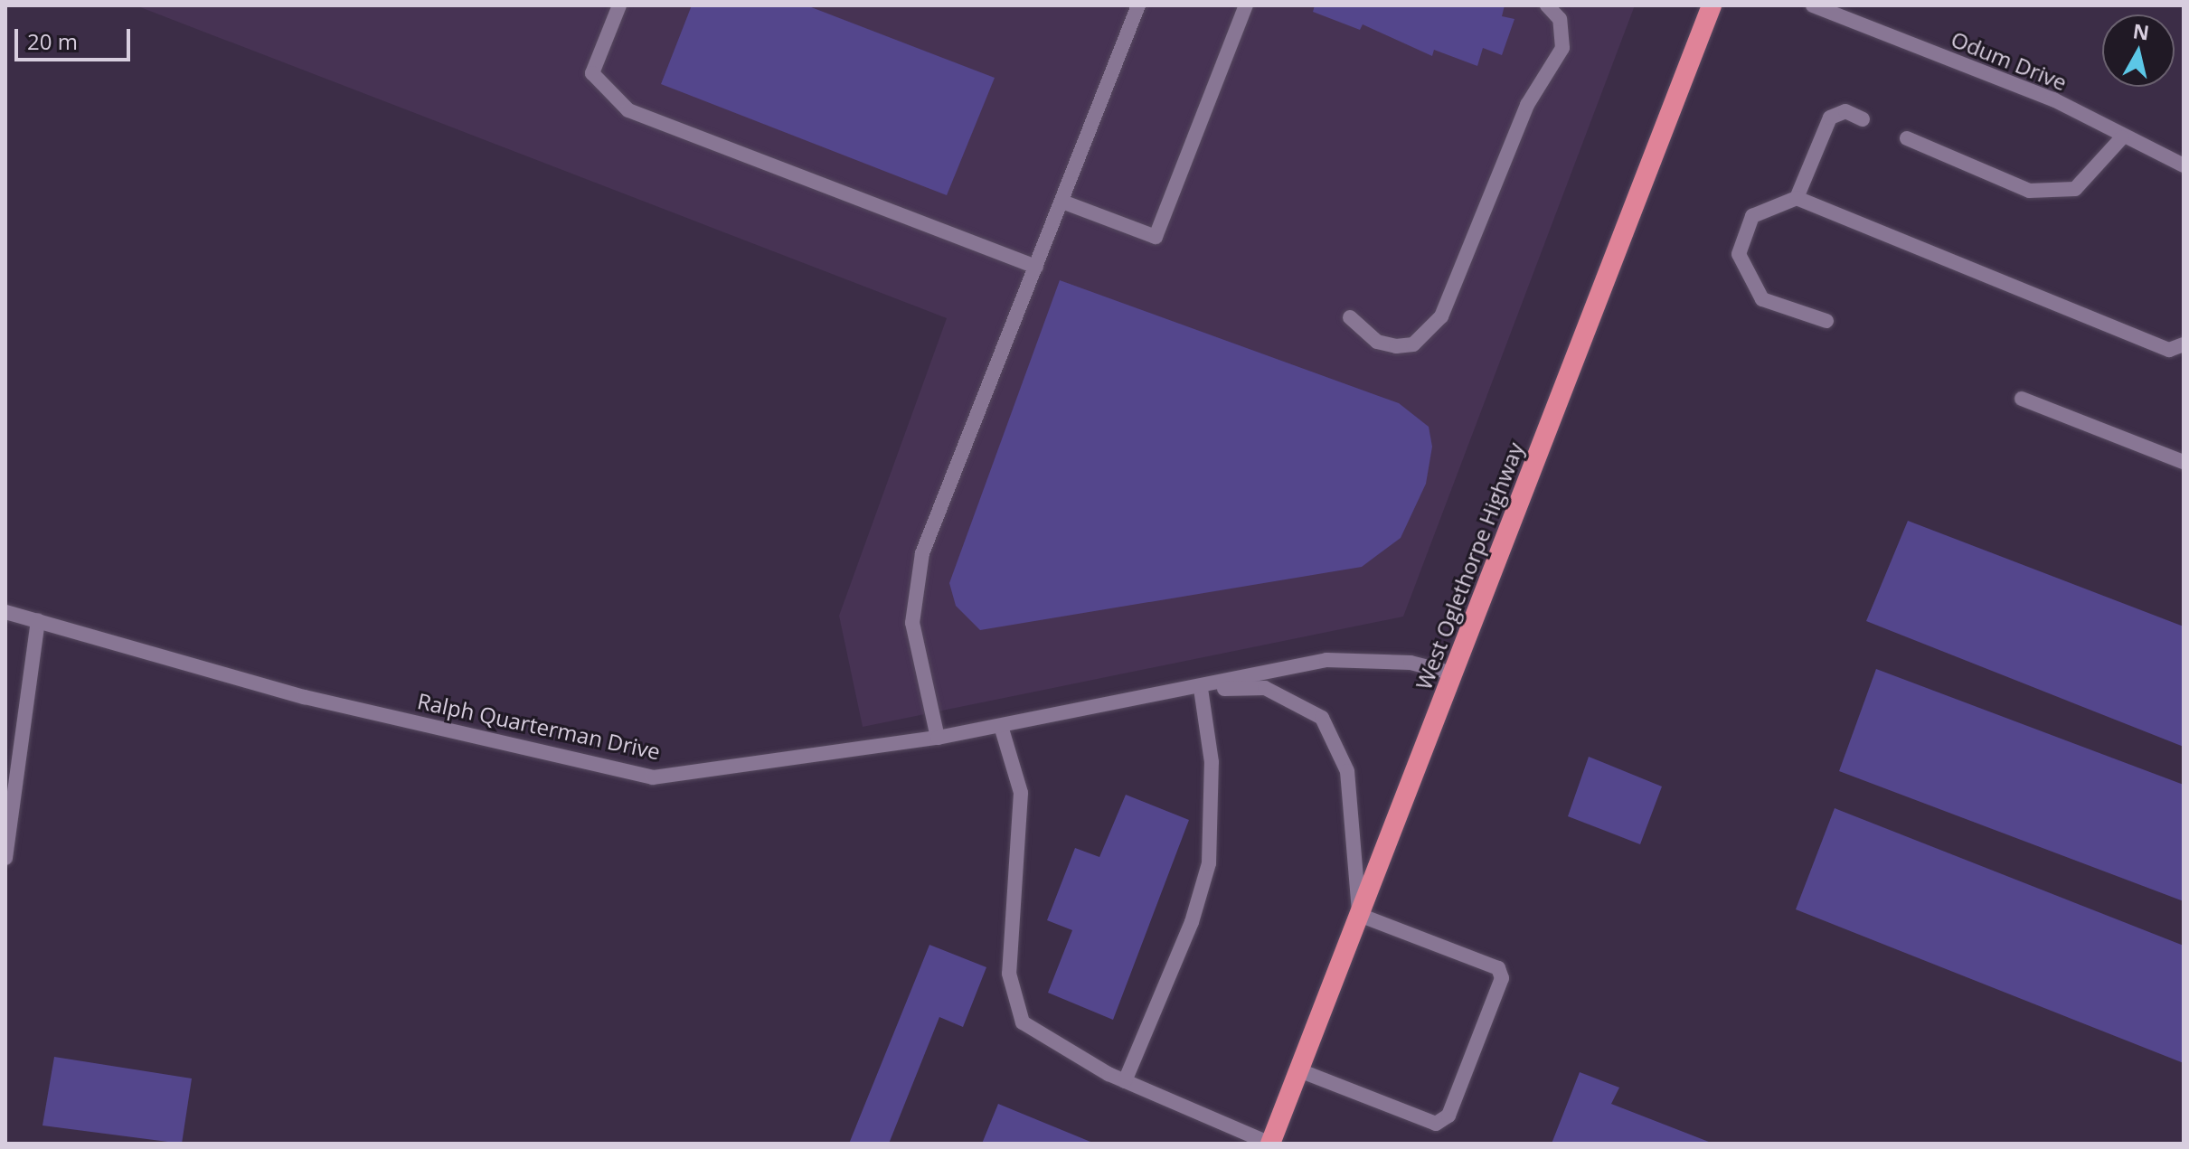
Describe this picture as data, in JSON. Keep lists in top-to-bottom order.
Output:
{
  "streets": {
    "highway": ["West Oglethorpe Highway"],
    "street": ["Odum Drive", "Ralph Quarterman Drive"]
  },
  "crossings": [
    ["West Oglethorpe Highway", "Ralph Quarterman Drive"]
  ],
  "scale_bar": "20 m",
  "north": "top"
}
